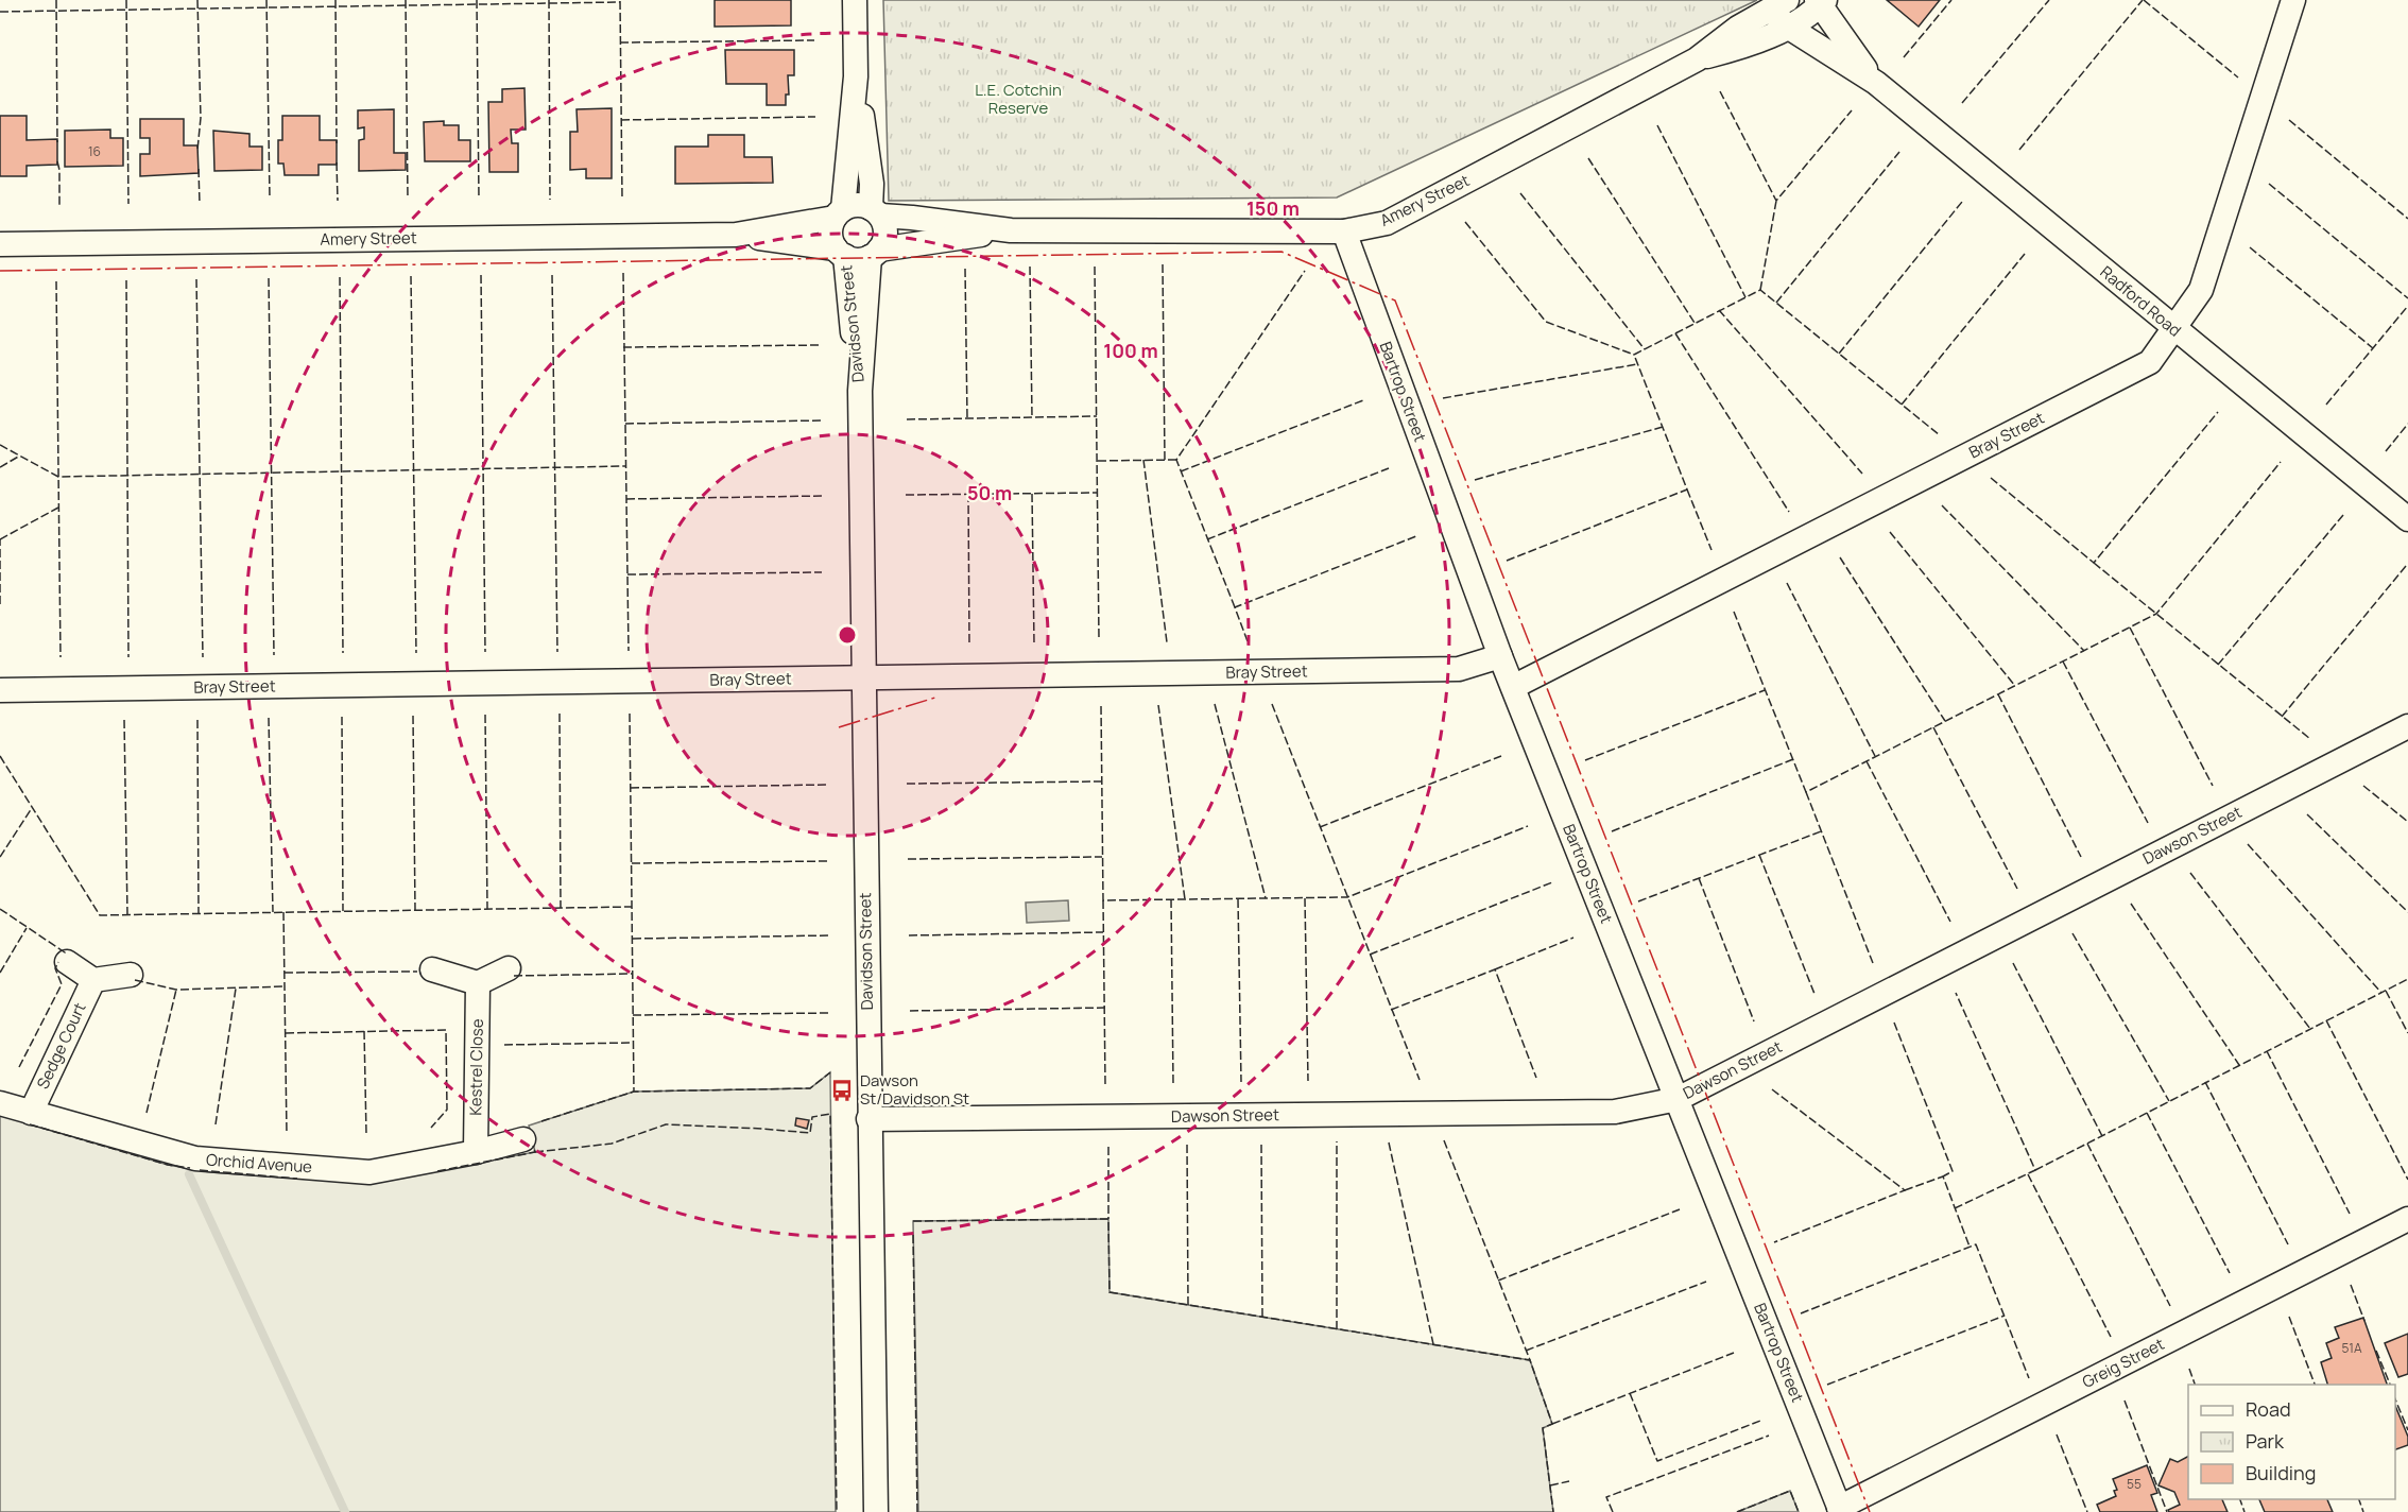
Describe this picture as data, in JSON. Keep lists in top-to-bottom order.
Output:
{
  "streets": {
    "street": [
      "Amery Street",
      "Radford Road",
      "Davidson Street",
      "Bartrop Street",
      "Bray Street",
      "Dawson Street",
      "Sedge Court",
      "Kestrel Close",
      "Orchid Avenue",
      "Greig Street"
    ]
  },
  "crossings": [
    ["Amery Street", "Radford Road"],
    ["Amery Street", "Davidson Street"],
    ["Amery Street", "Bartrop Street"],
    ["Radford Road", "Bray Street"],
    ["Davidson Street", "Bray Street"],
    ["Davidson Street", "Dawson Street"],
    ["Bartrop Street", "Bray Street"],
    ["Bartrop Street", "Dawson Street"],
    ["Bartrop Street", "Greig Street"],
    ["Sedge Court", "Orchid Avenue"],
    ["Kestrel Close", "Orchid Avenue"]
  ],
  "parks": ["L.E. Cotchin Reserve"],
  "places": {
    "bus stop": ["Dawson St/Davidson St"]
  },
  "house_numbers": ["16", "51A", "55"],
  "legend": ["Road", "Park", "Building"],
  "rings": ["150 m", "100 m", "50 m"]
}
